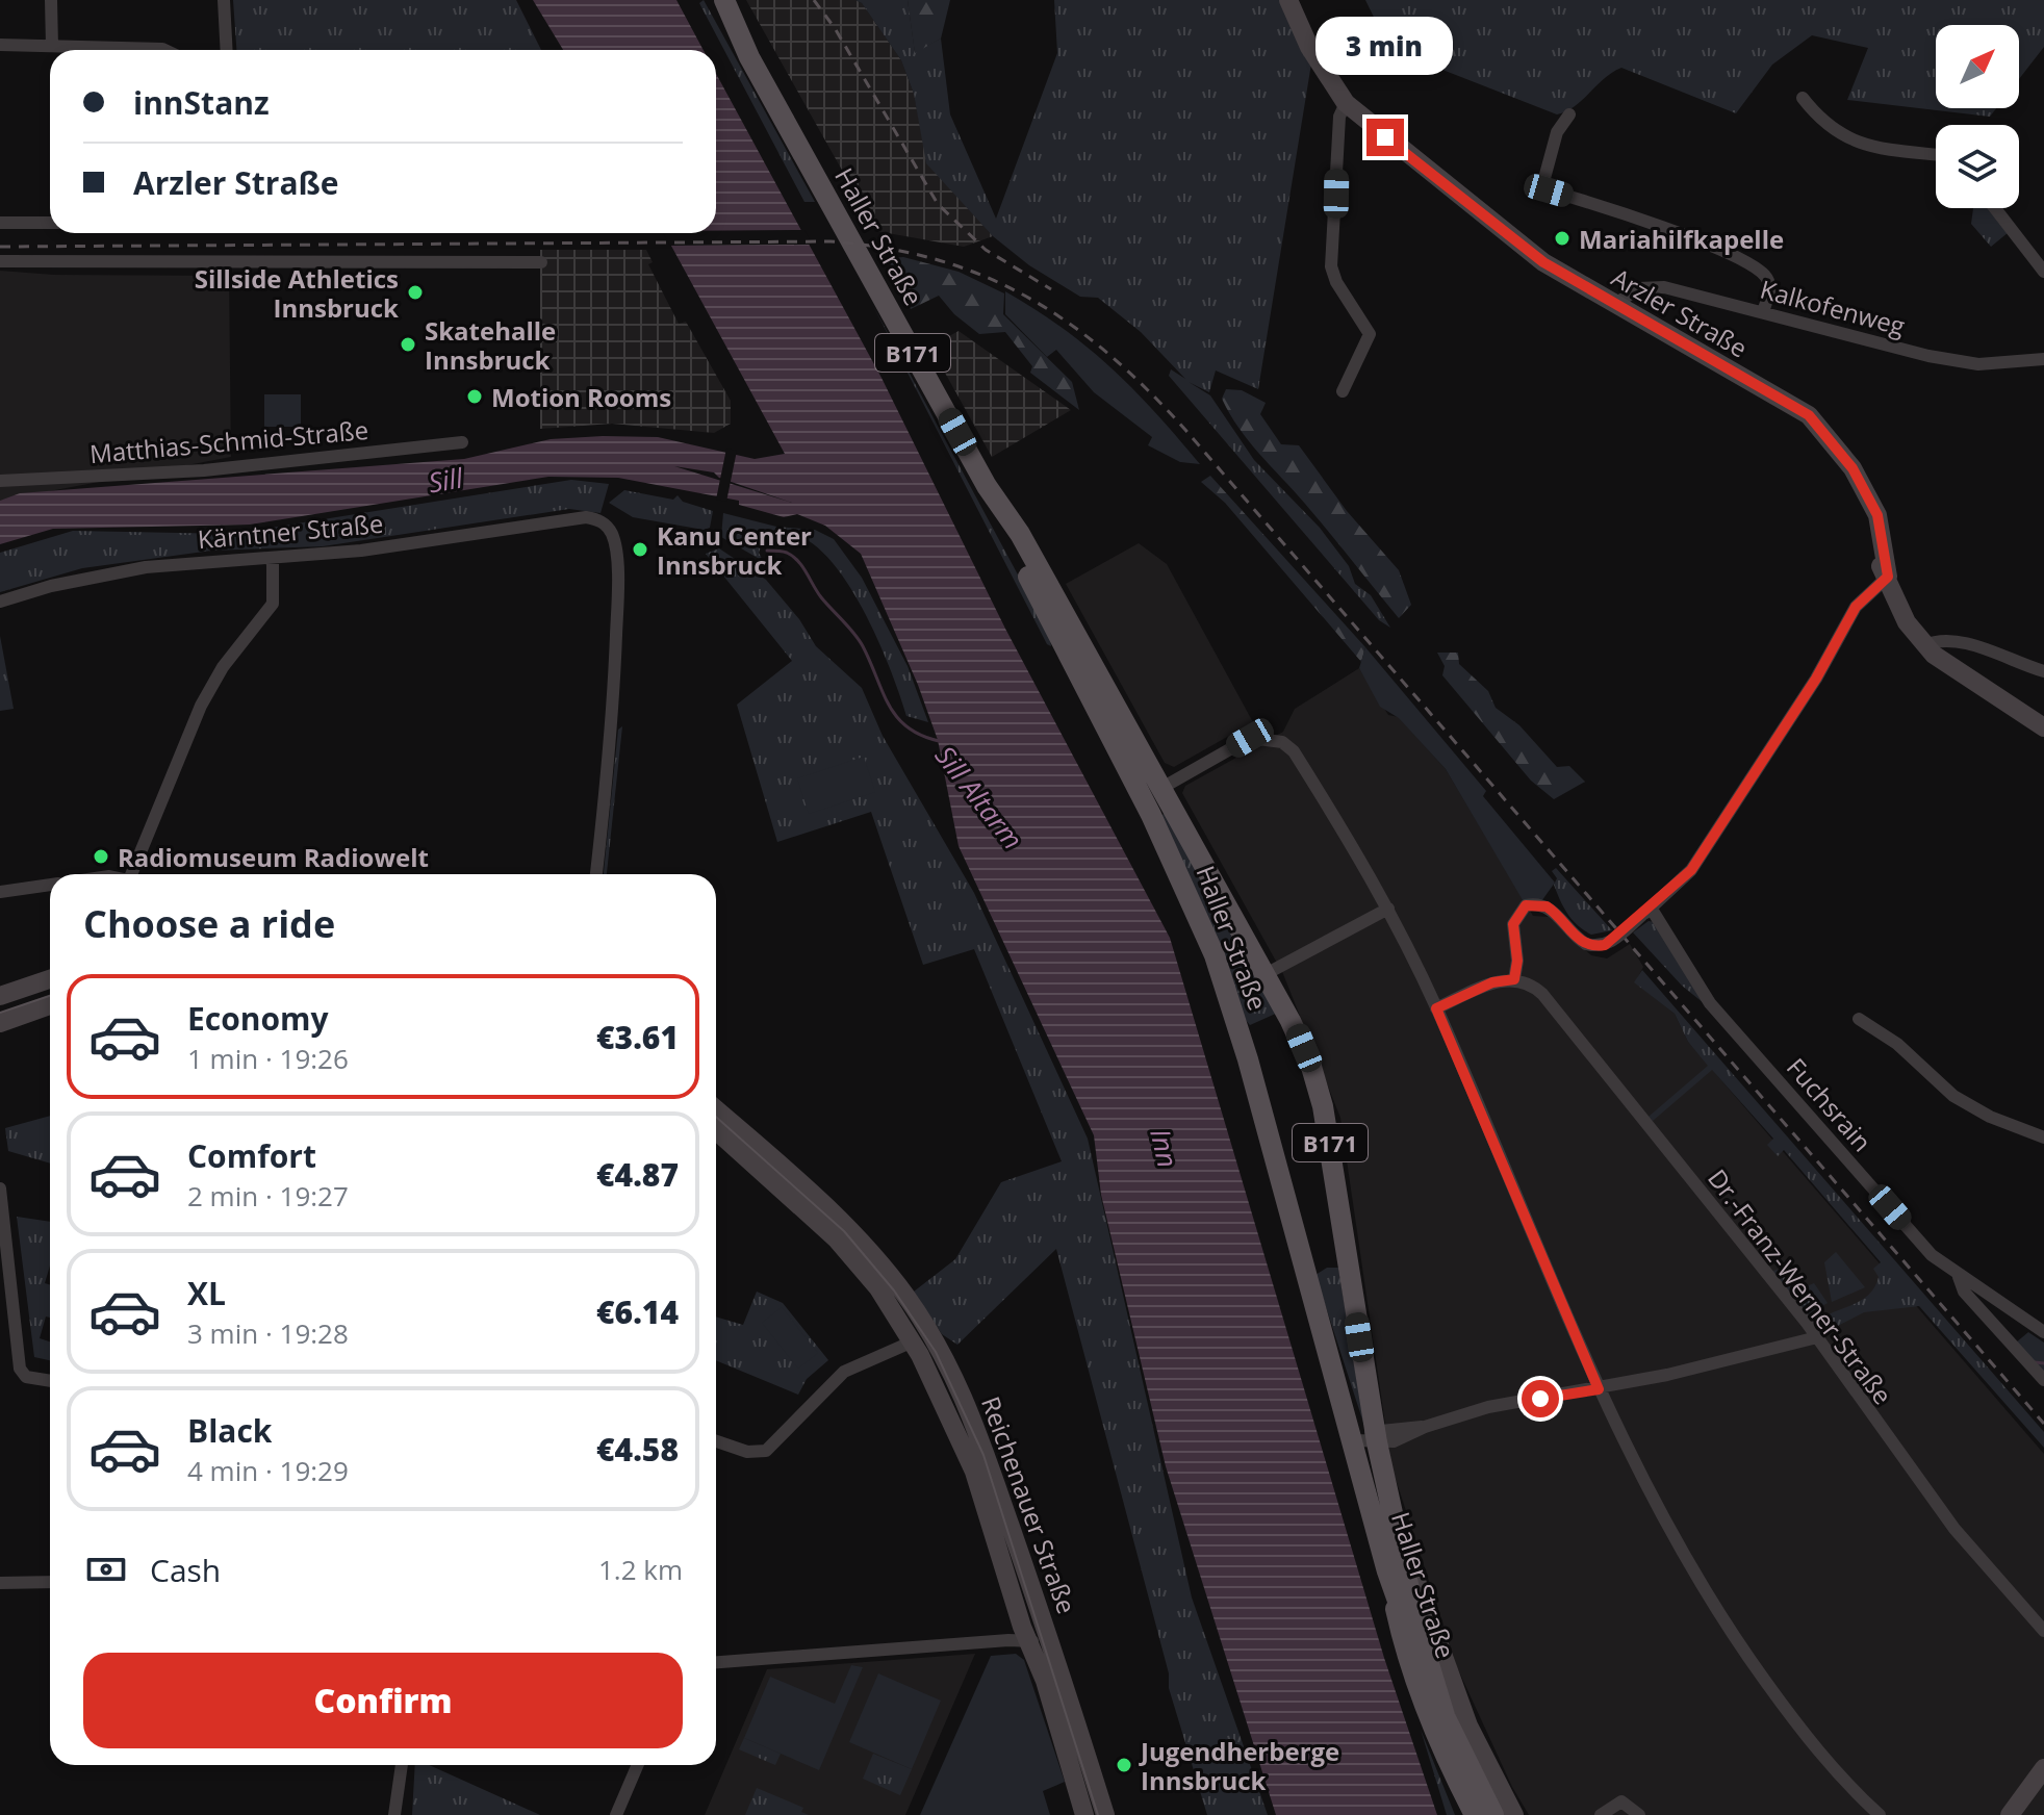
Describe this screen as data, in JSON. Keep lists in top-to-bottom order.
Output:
{
  "streets": {
    "main road": ["Haller Straße", "B171"],
    "street": [
      "Kalkofenweg",
      "Arzler Straße",
      "Matthias-Schmid-Straße",
      "Kärntner Straße",
      "Fuchsrain",
      "Dr.-Franz-Werner-Straße",
      "Reichenauer Straße"
    ]
  },
  "crossings": [
    ["Kalkofenweg", "Arzler Straße"]
  ],
  "water": ["Sill", "Sill Altarm", "Inn"],
  "places": [
    "Mariahilfkapelle",
    "Sillside Athletics Innsbruck",
    "Skatehalle Innsbruck",
    "Motion Rooms",
    "Kanu Center Innsbruck",
    "Radiomuseum Radiowelt",
    "Jugendherberge Innsbruck"
  ],
  "north": "top right",
  "page": {
    "bubble": "3 min",
    "banner": ["innStanz", "Arzler Straße"],
    "heading": "Choose a ride",
    "list": [
      {
        "name": "Economy",
        "note": "1 min · 19:26",
        "value": "€3.61"
      },
      {
        "name": "Comfort",
        "note": "2 min · 19:27",
        "value": "€4.87"
      },
      {
        "name": "XL",
        "note": "3 min · 19:28",
        "value": "€6.14"
      },
      {
        "name": "Black",
        "note": "4 min · 19:29",
        "value": "€4.58"
      }
    ],
    "pay": ["Cash", "1.2 km"],
    "buttons": "Confirm"
  }
}
